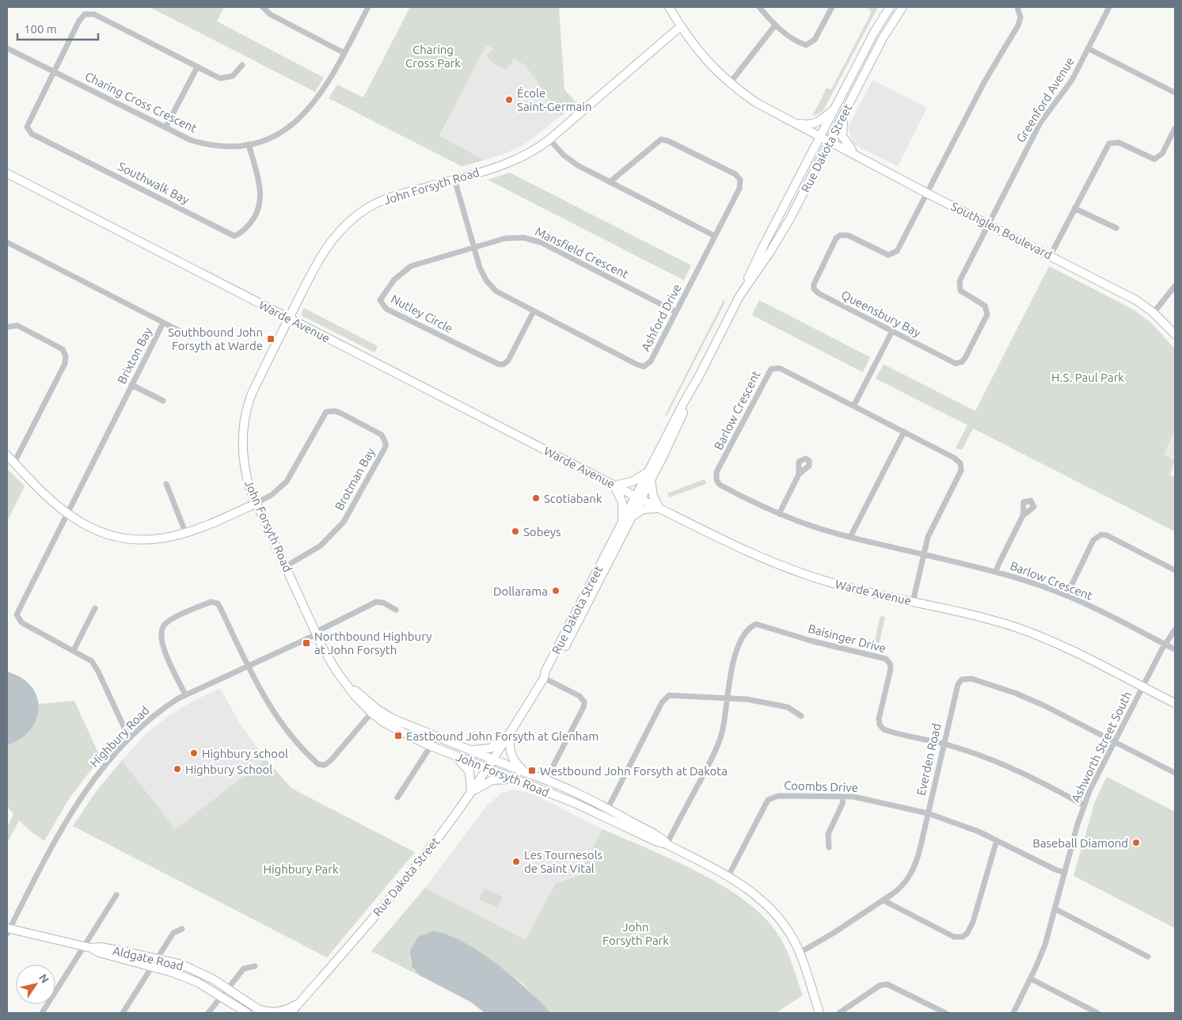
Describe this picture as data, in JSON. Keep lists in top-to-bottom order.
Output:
{
  "streets": {
    "street": [
      "Greenford Avenue",
      "Charing Cross Crescent",
      "Rue Dakota Street",
      "Southwalk Bay",
      "John Forsyth Road",
      "Southglen Boulevard",
      "Mansfield Crescent",
      "Nutley Circle",
      "Queensbury Bay",
      "Ashford Drive",
      "Warde Avenue",
      "Brixton Bay",
      "Barlow Crescent",
      "Brotman Bay",
      "Baisinger Drive",
      "Highbury Road",
      "Ashworth Street South",
      "Everden Road",
      "Coombs Drive",
      "Aldgate Road"
    ]
  },
  "crossings": [
    ["Greenford Avenue", "Southglen Boulevard"],
    ["Greenford Avenue", "Queensbury Bay"],
    ["Charing Cross Crescent", "Southwalk Bay"],
    ["Rue Dakota Street", "John Forsyth Road"],
    ["Rue Dakota Street", "Southglen Boulevard"],
    ["Rue Dakota Street", "Warde Avenue"],
    ["John Forsyth Road", "Southglen Boulevard"],
    ["John Forsyth Road", "Ashford Drive"],
    ["John Forsyth Road", "Warde Avenue"],
    ["John Forsyth Road", "Brotman Bay"],
    ["John Forsyth Road", "Baisinger Drive"],
    ["John Forsyth Road", "Highbury Road"],
    ["John Forsyth Road", "Everden Road"],
    ["John Forsyth Road", "Coombs Drive"],
    ["Southglen Boulevard", "Queensbury Bay"],
    ["Mansfield Crescent", "Nutley Circle"],
    ["Mansfield Crescent", "Ashford Drive"],
    ["Nutley Circle", "Ashford Drive"],
    ["Warde Avenue", "Barlow Crescent"],
    ["Warde Avenue", "Ashworth Street South"],
    ["Barlow Crescent", "Ashworth Street South"],
    ["Baisinger Drive", "Ashworth Street South"],
    ["Baisinger Drive", "Everden Road"],
    ["Highbury Road", "Aldgate Road"],
    ["Ashworth Street South", "Everden Road"],
    ["Ashworth Street South", "Coombs Drive"],
    ["Everden Road", "Coombs Drive"]
  ],
  "parks": [
    "Charing Cross Park",
    "H.S. Paul Park",
    "Highbury Park",
    "John Forsyth Park"
  ],
  "places": {
    "other": [
      "École Saint-Germain",
      "Scotiabank",
      "Sobeys",
      "Dollarama",
      "Highbury school",
      "Highbury School",
      "Baseball Diamond",
      "Les Tournesols de Saint Vital"
    ],
    "transit": [
      "Southbound John Forsyth at Warde",
      "Northbound Highbury at John Forsyth",
      "Eastbound John Forsyth at Glenham",
      "Westbound John Forsyth at Dakota"
    ]
  },
  "scale_bar": "100 m",
  "north": "top right"
}
